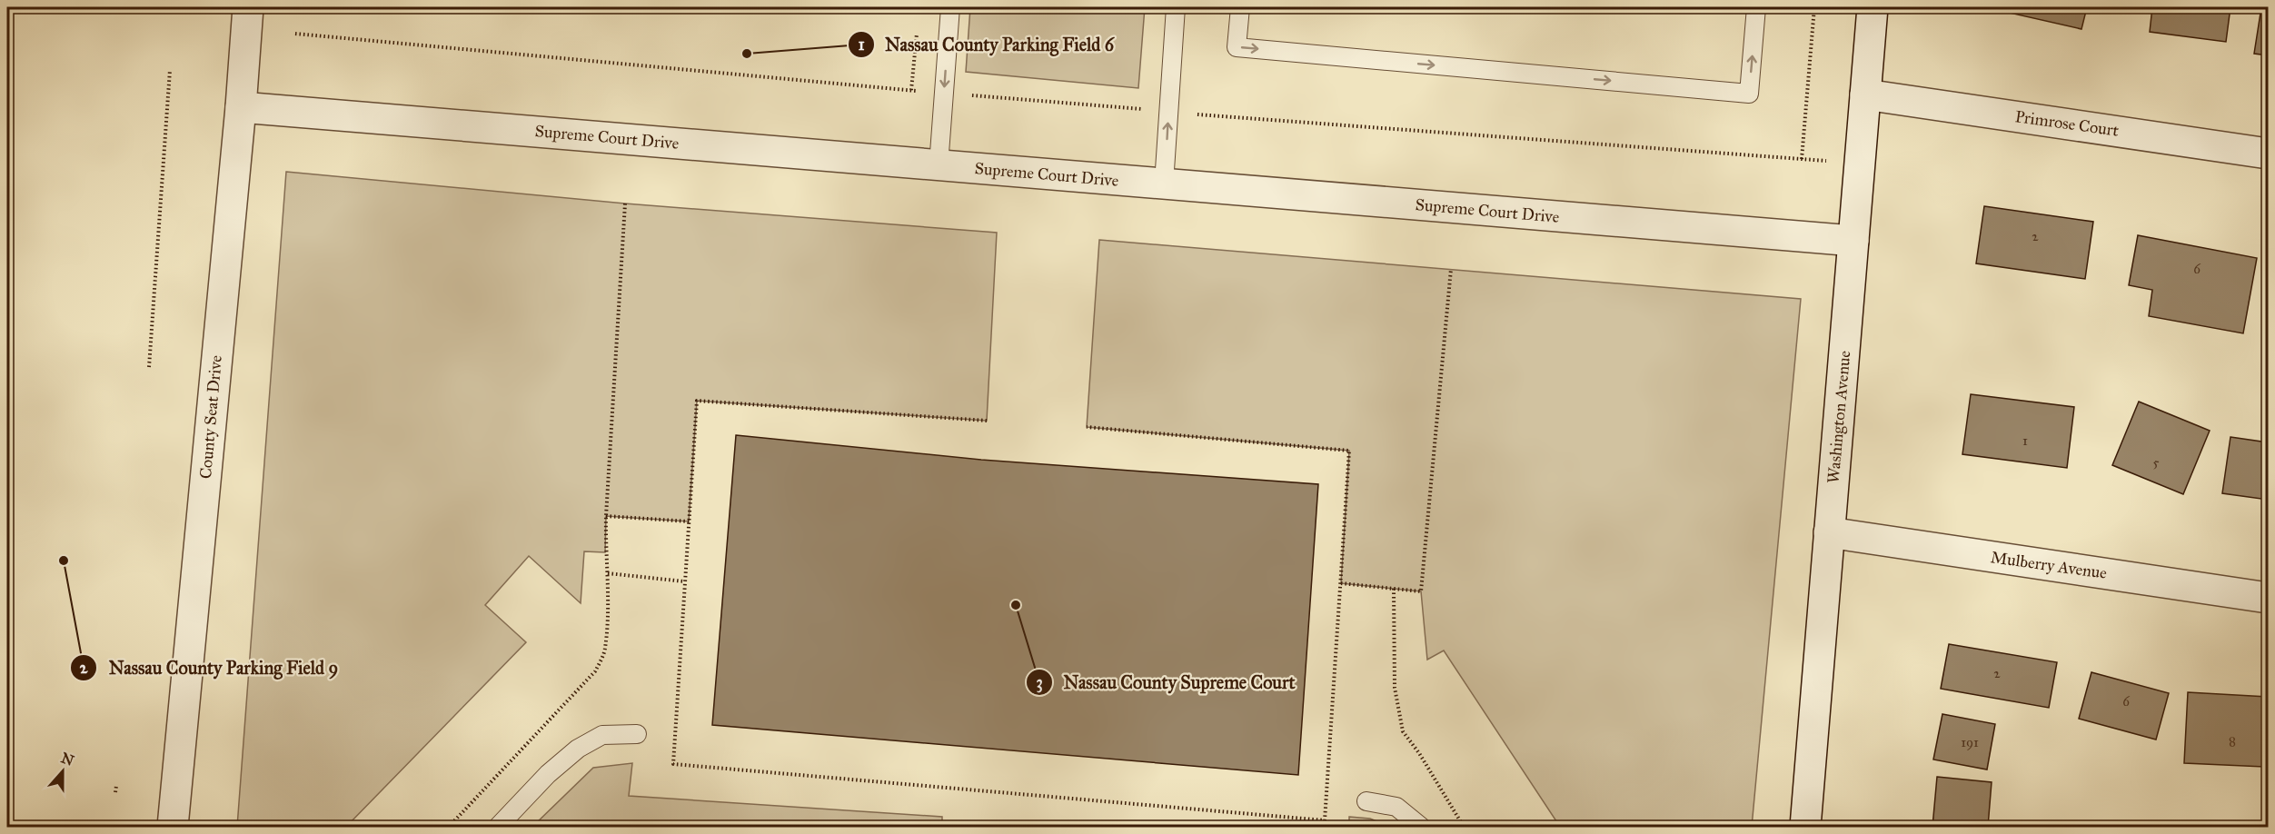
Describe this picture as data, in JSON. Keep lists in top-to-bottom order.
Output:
{
  "streets": {
    "street": [
      "Primrose Court",
      "Supreme Court Drive",
      "County Seat Drive",
      "Washington Avenue",
      "Mulberry Avenue"
    ]
  },
  "crossings": [
    ["Primrose Court", "Washington Avenue"],
    ["Supreme Court Drive", "County Seat Drive"],
    ["Supreme Court Drive", "Washington Avenue"],
    ["Washington Avenue", "Mulberry Avenue"]
  ],
  "places": ["Nassau County Parking Field 6", "Nassau County Parking Field 9", "Nassau County Supreme Court"],
  "house_numbers": [
    "2",
    "6",
    "1",
    "5",
    "2",
    "6",
    "8",
    "191"
  ],
  "north": "top"
}
